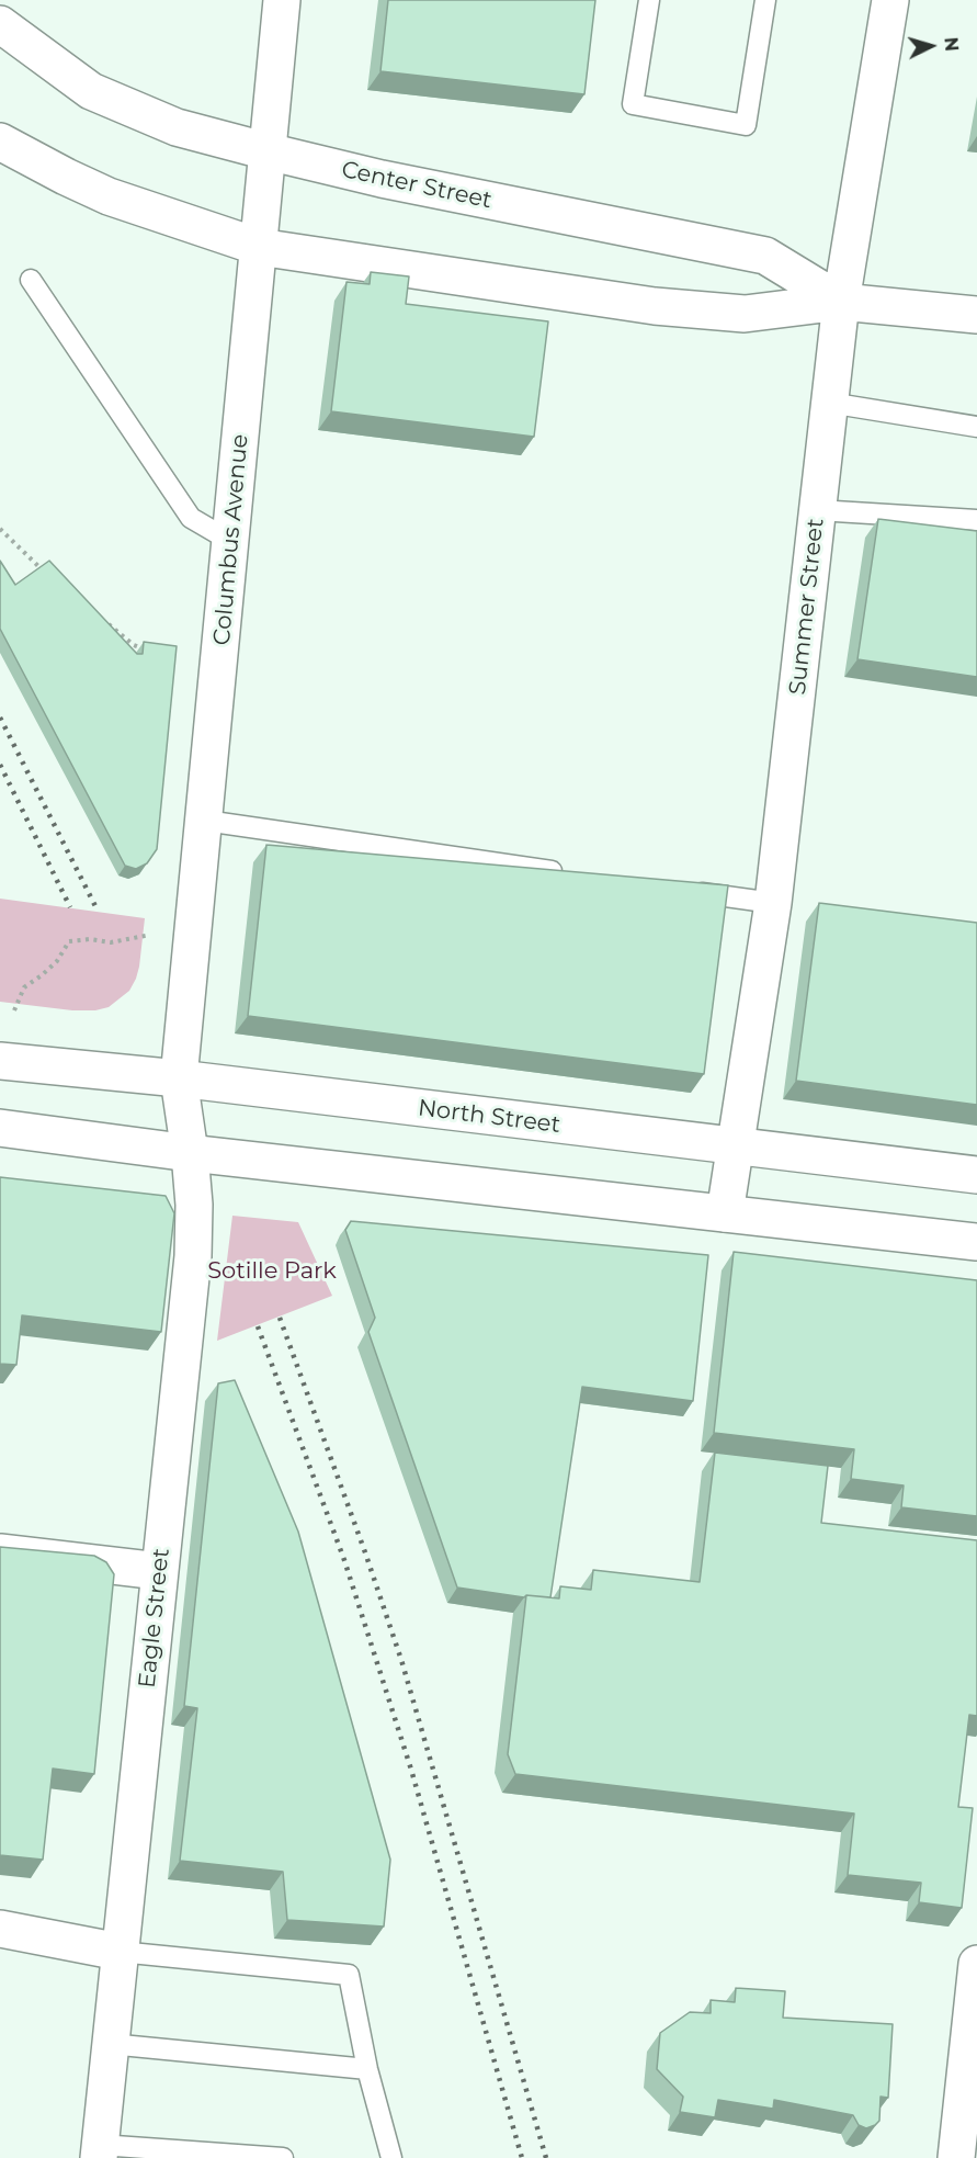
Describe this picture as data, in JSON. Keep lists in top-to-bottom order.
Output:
{
  "streets": {
    "street": [
      "Center Street",
      "Columbus Avenue",
      "Summer Street",
      "North Street",
      "Eagle Street"
    ]
  },
  "crossings": [
    ["Center Street", "Columbus Avenue"],
    ["Center Street", "Summer Street"],
    ["Columbus Avenue", "North Street"],
    ["Columbus Avenue", "Eagle Street"],
    ["Summer Street", "North Street"],
    ["North Street", "Eagle Street"]
  ],
  "parks": ["Sotille Park"],
  "north": "right"
}
